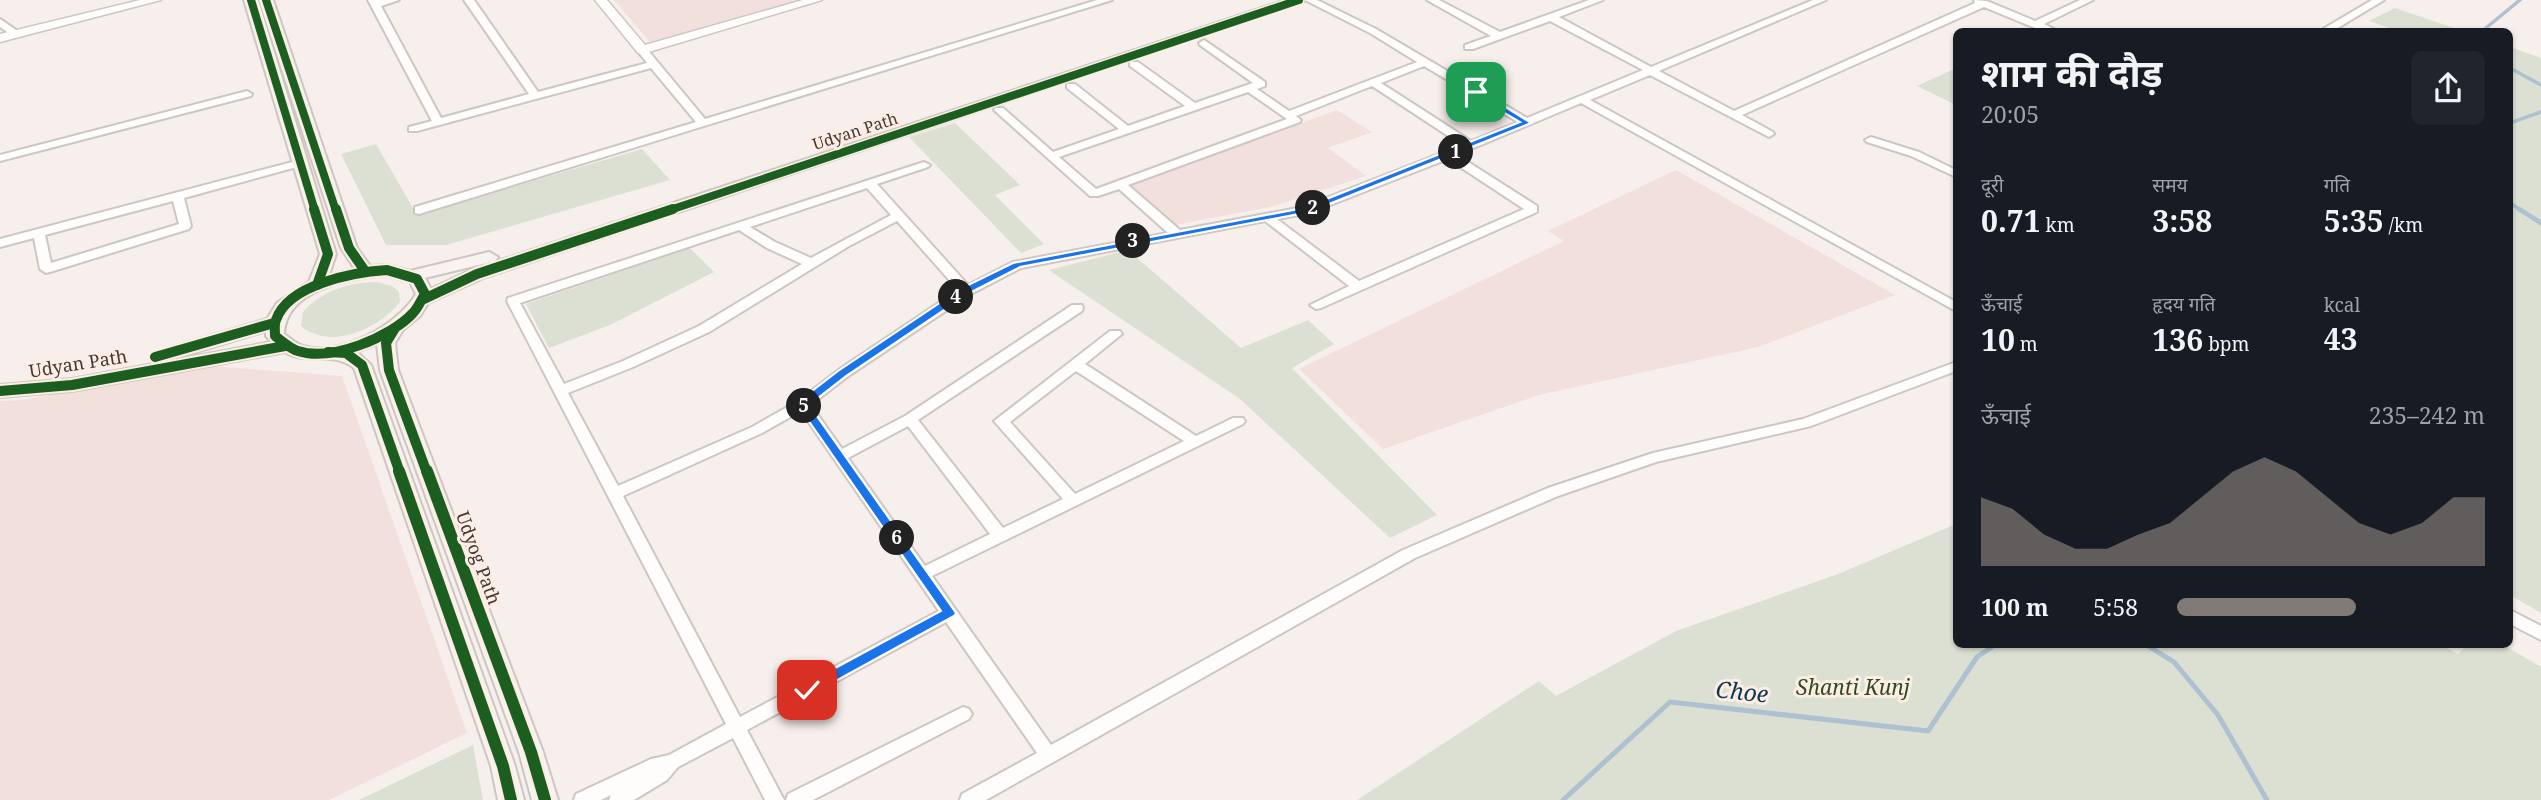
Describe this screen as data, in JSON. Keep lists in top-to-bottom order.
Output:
{
  "streets": {
    "main road": ["Udyan Path", "Udyog Path"]
  },
  "water": ["Choe"],
  "parks": ["Shanti Kunj"],
  "page": {
    "heading": ["शाम की दौड़", "20:05"],
    "pins": [
      "1",
      "2",
      "3",
      "4",
      "5",
      "6"
    ],
    "stats": [
      ["दूरी", "0.71 km"],
      ["समय", "3:58"],
      ["गति", "5:35 /km"],
      ["ऊँचाई", "10 m"],
      ["हृदय गति", "136 bpm"],
      ["kcal", "43"]
    ],
    "chart": ["ऊँचाई", "235–242 m"],
    "list": [
      {
        "name": "100 m",
        "note": "5:58"
      }
    ]
  }
}
